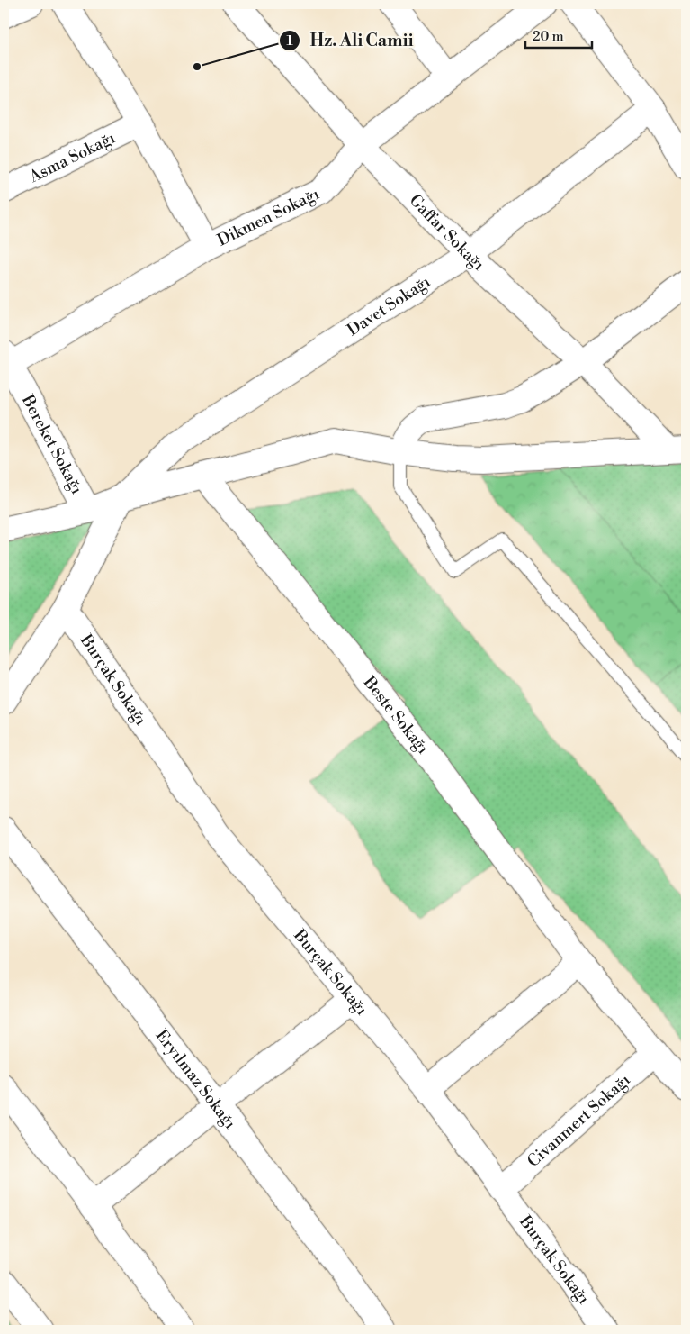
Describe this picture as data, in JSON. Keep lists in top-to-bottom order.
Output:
{
  "streets": {
    "street": [
      "Asma Sokağı",
      "Dikmen Sokağı",
      "Gaffar Sokağı",
      "Davet Sokağı",
      "Bereket Sokağı",
      "Burçak Sokağı",
      "Beste Sokağı",
      "Eryılmaz Sokağı",
      "Civanmert Sokağı"
    ]
  },
  "crossings": [
    ["Dikmen Sokağı", "Gaffar Sokağı"],
    ["Dikmen Sokağı", "Bereket Sokağı"],
    ["Gaffar Sokağı", "Davet Sokağı"],
    ["Burçak Sokağı", "Civanmert Sokağı"],
    ["Beste Sokağı", "Civanmert Sokağı"]
  ],
  "places": ["Hz. Ali Camii"],
  "scale_bar": "20 m"
}
